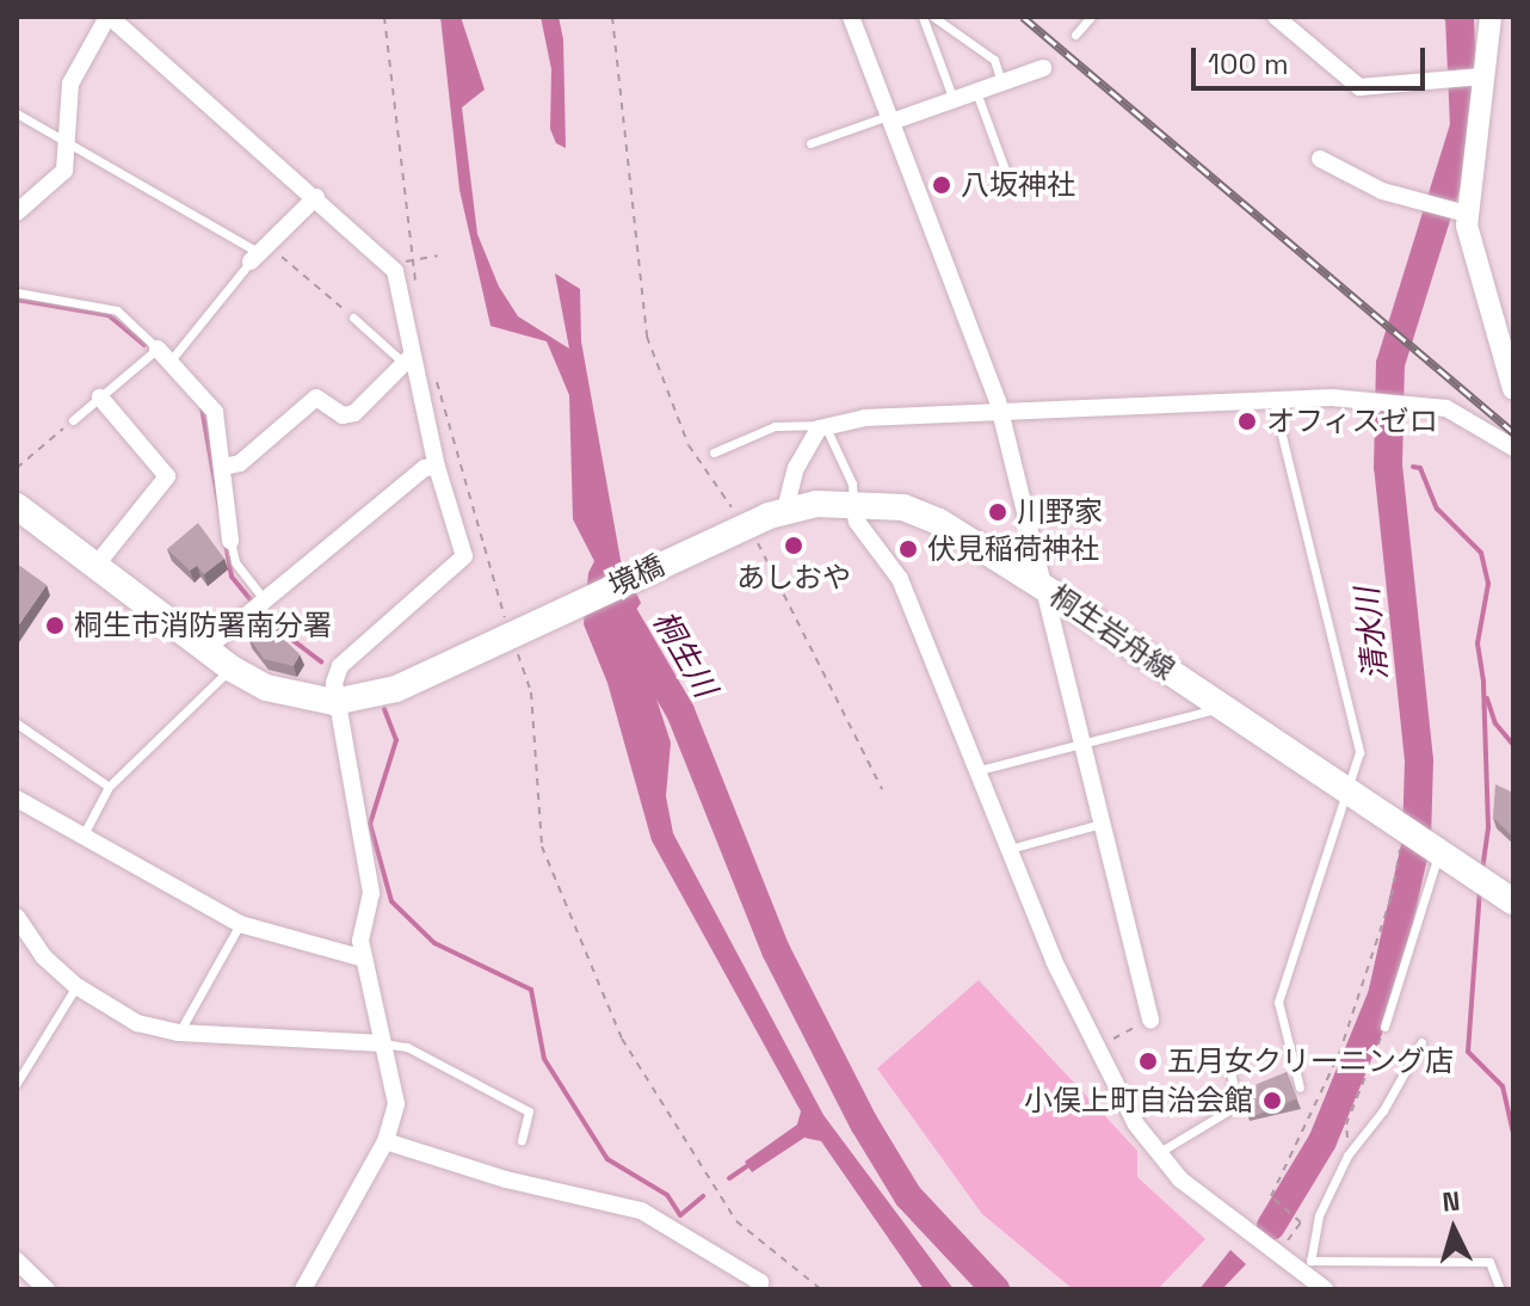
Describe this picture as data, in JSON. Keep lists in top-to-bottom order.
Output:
{
  "streets": {
    "main road": ["境橋", "桐生岩舟線"]
  },
  "crossings": [
    ["境橋", "桐生岩舟線"]
  ],
  "water": ["清水川", "桐生川"],
  "places": [
    "八坂神社",
    "オフィスゼロ",
    "川野家",
    "あしおや",
    "伏見稲荷神社",
    "桐生市消防署南分署",
    "五月女クリーニング店",
    "小俣上町自治会館"
  ],
  "scale_bar": "100 m",
  "north": "top"
}
